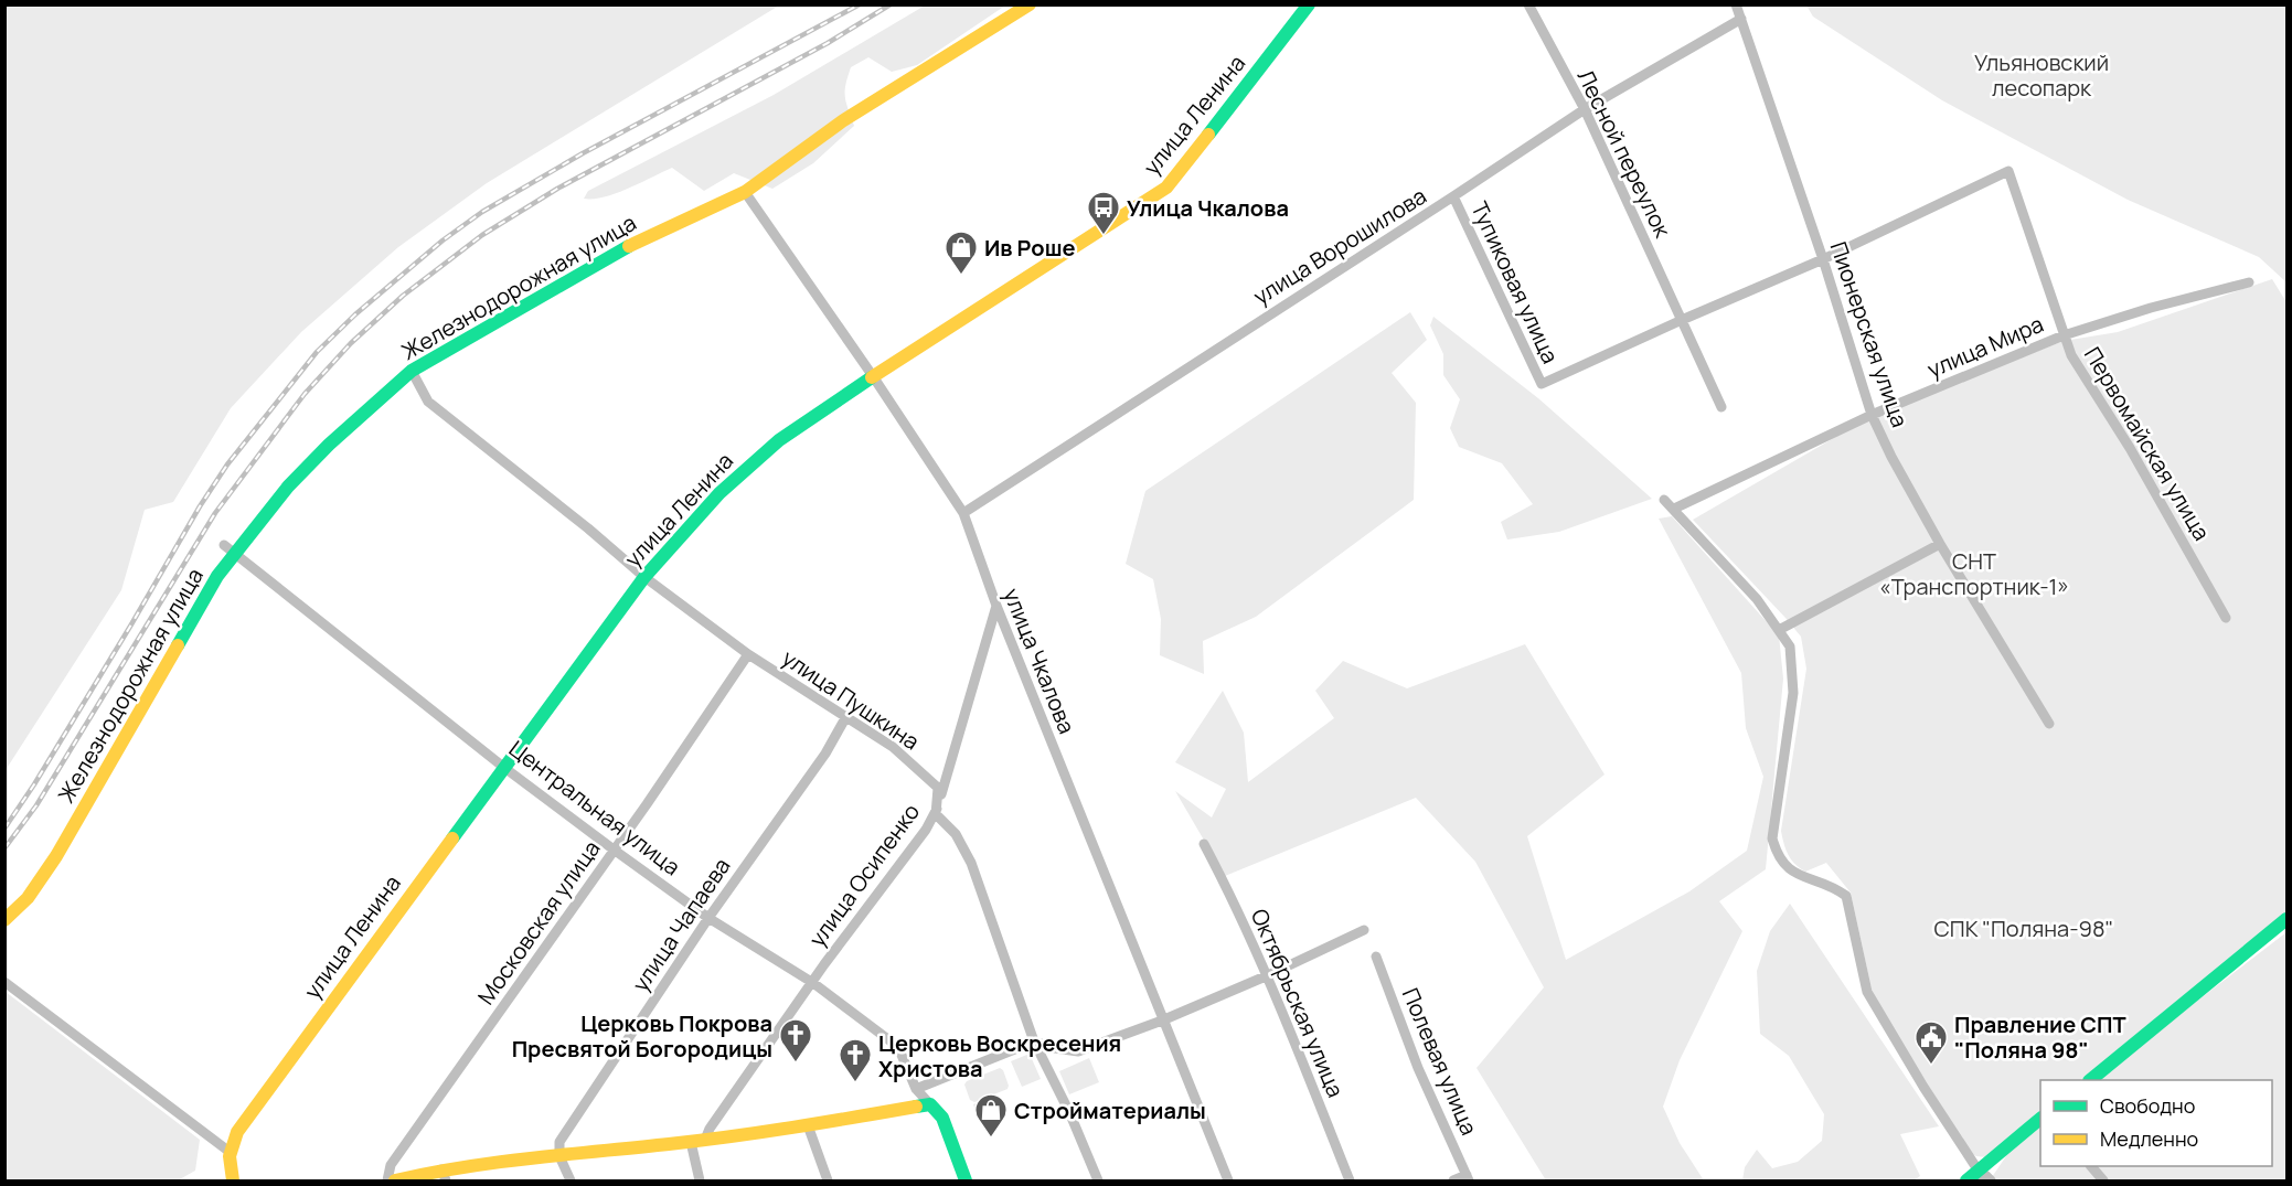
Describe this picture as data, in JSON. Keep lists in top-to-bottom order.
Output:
{
  "streets": {
    "street": [
      "улица Ленина",
      "Лесной переулок",
      "улица Ворошилова",
      "Тупиковая улица",
      "Железнодорожная улица",
      "Пионерская улица",
      "улица Мира",
      "Первомайская улица",
      "улица Чкалова",
      "улица Пушкина",
      "Центральная улица",
      "улица Осипенко",
      "Московская улица",
      "улица Чапаева",
      "Октябрьская улица",
      "Полевая улица"
    ]
  },
  "crossings": [
    ["улица Ленина", "улица Чкалова"],
    ["улица Ленина", "улица Пушкина"],
    ["улица Ленина", "Центральная улица"],
    ["Лесной переулок", "улица Ворошилова"],
    ["Лесной переулок", "Тупиковая улица"],
    ["улица Ворошилова", "Тупиковая улица"],
    ["улица Ворошилова", "Пионерская улица"],
    ["улица Ворошилова", "улица Чкалова"],
    ["Железнодорожная улица", "улица Чкалова"],
    ["Железнодорожная улица", "улица Пушкина"],
    ["Железнодорожная улица", "Центральная улица"],
    ["Пионерская улица", "улица Мира"],
    ["Пионерская улица", "Первомайская улица"],
    ["улица Мира", "Первомайская улица"],
    ["улица Чкалова", "улица Осипенко"],
    ["улица Пушкина", "улица Осипенко"],
    ["улица Пушкина", "Московская улица"],
    ["улица Пушкина", "улица Чапаева"],
    ["Центральная улица", "улица Осипенко"],
    ["Центральная улица", "Московская улица"],
    ["Центральная улица", "улица Чапаева"]
  ],
  "parks": ["Ульяновский лесопарк", "СНТ «Транспортник-1»", "СПК \"Поляна-98\""],
  "places": {
    "bus stop": ["Улица Чкалова"],
    "shop": ["Ив Роше", "Стройматериалы"],
    "church": ["Церковь Покрова Пресвятой Богородицы", "Церковь Воскресения Христова"],
    "public building": ["Правление СПТ \"Поляна 98\""]
  },
  "legend": ["Свободно", "Медленно"]
}
